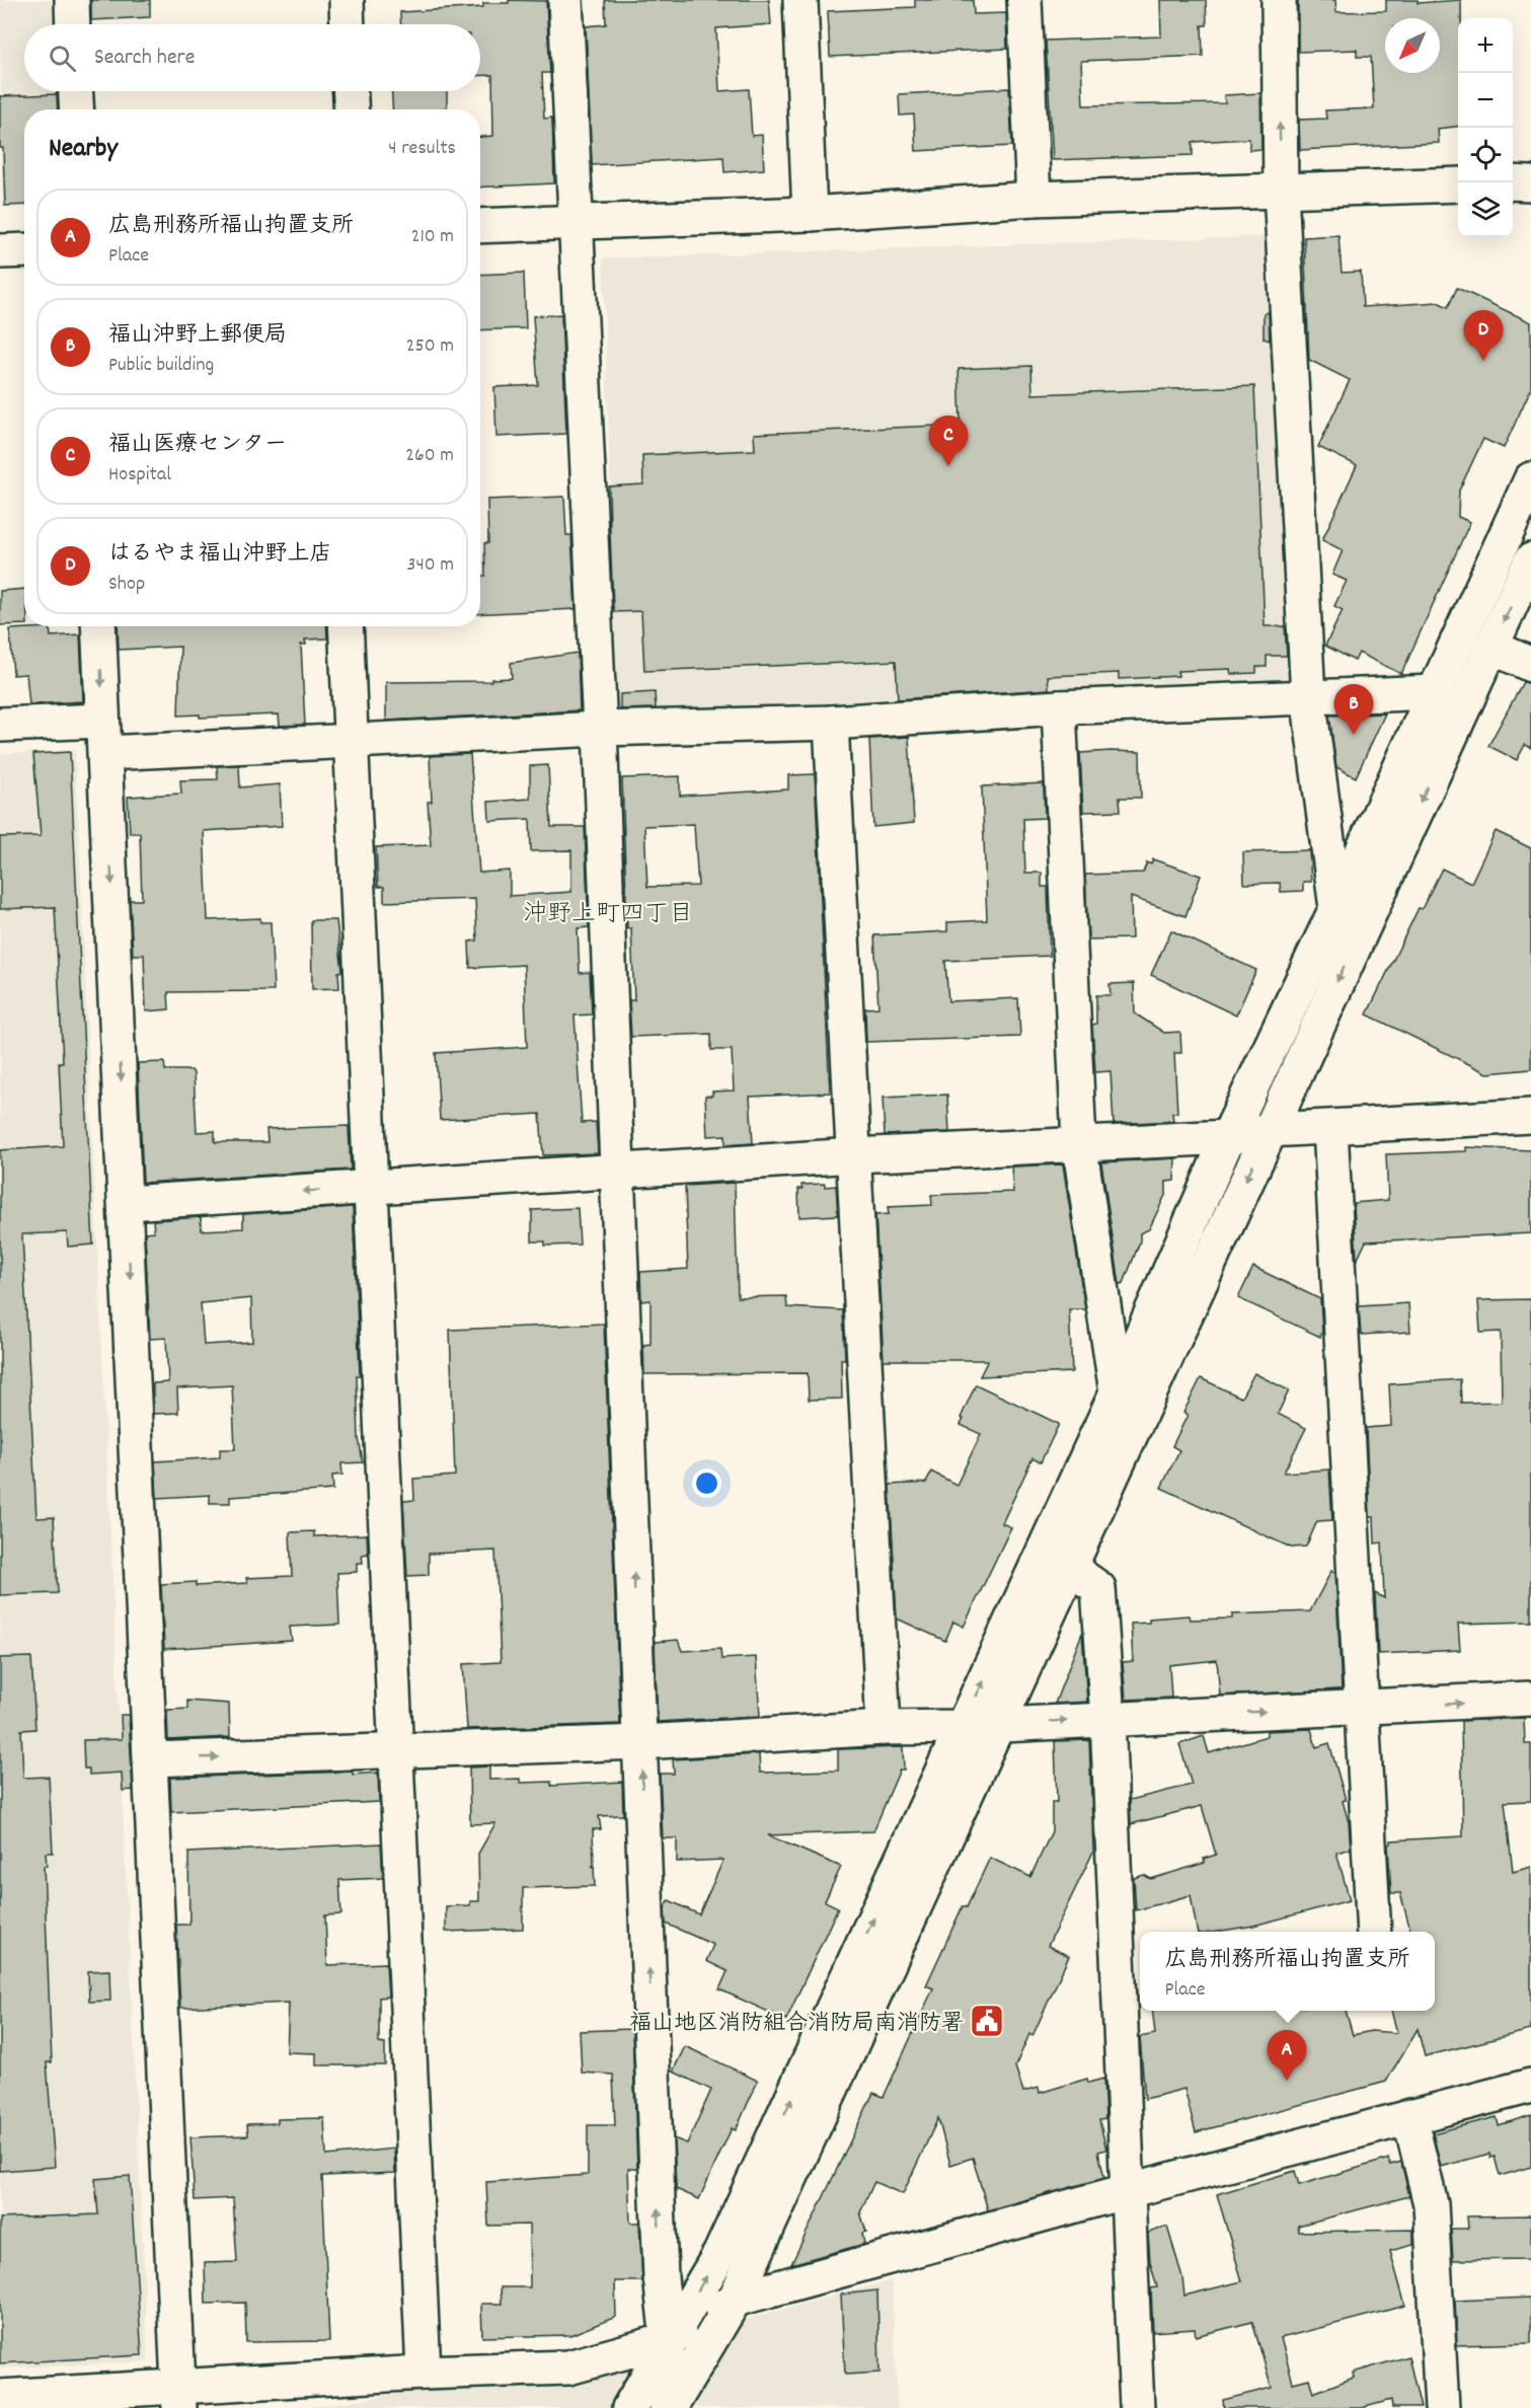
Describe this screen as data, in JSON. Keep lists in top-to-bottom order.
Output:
{
  "districts": ["沖野上町四丁目"],
  "places": {
    "public building": ["福山地区消防組合消防局南消防署"]
  },
  "north": "bottom left",
  "page": {
    "map_buttons": ["+", "−"],
    "search": "Search here",
    "heading": ["Nearby", "4 results"],
    "list": [
      {
        "mark": "A",
        "name": "広島刑務所福山拘置支所",
        "note": "Place",
        "value": "210 m"
      },
      {
        "mark": "B",
        "name": "福山沖野上郵便局",
        "note": "Public building",
        "value": "250 m"
      },
      {
        "mark": "C",
        "name": "福山医療センター",
        "note": "Hospital",
        "value": "260 m"
      },
      {
        "mark": "D",
        "name": "はるやま福山沖野上店",
        "note": "Shop",
        "value": "340 m"
      }
    ],
    "pins": [
      "D",
      "C",
      "B",
      "A"
    ],
    "popup": ["広島刑務所福山拘置支所", "Place"]
  }
}
